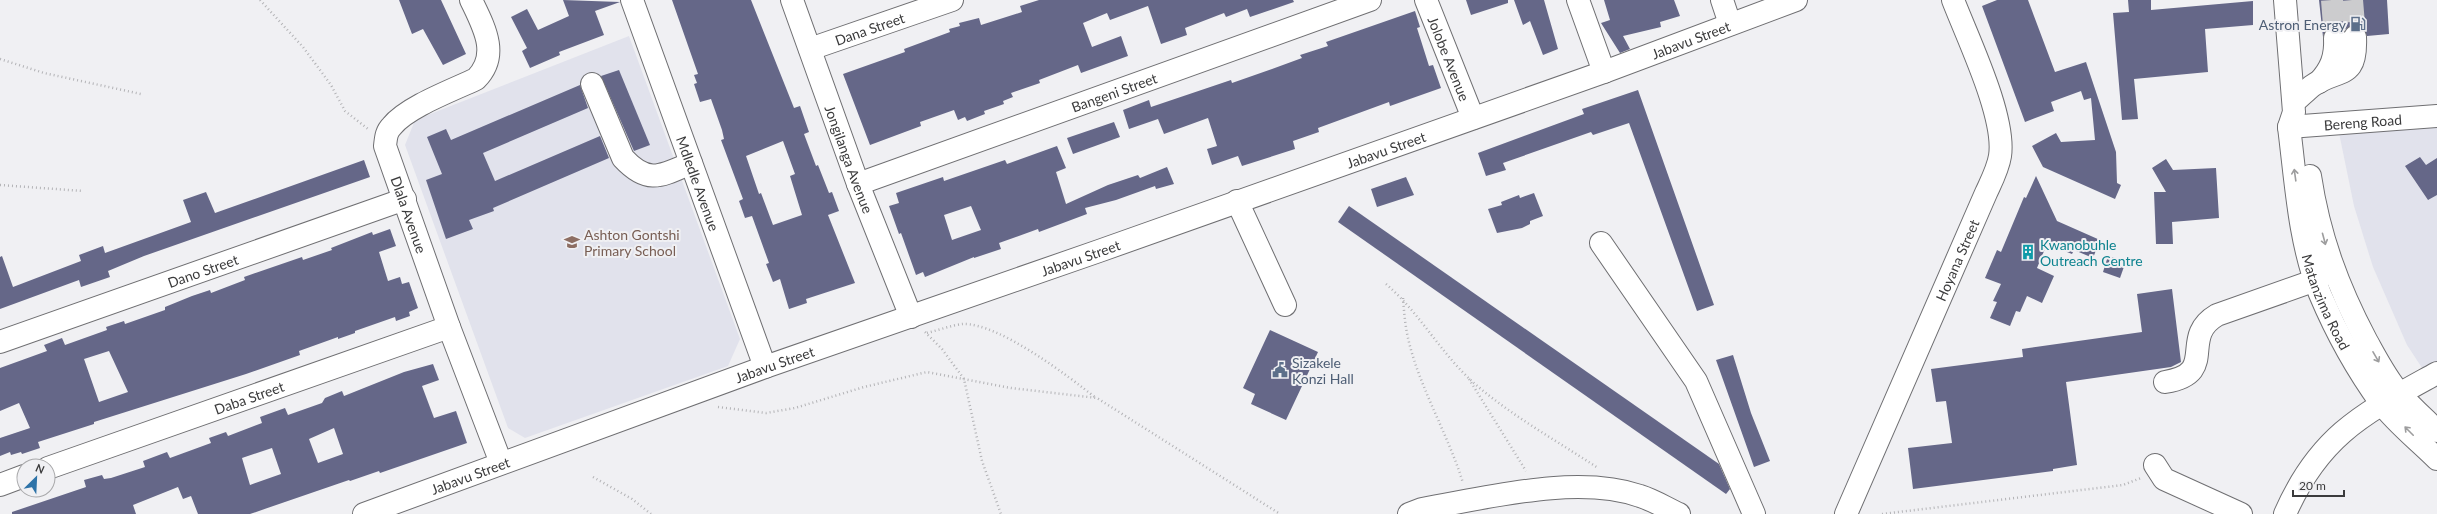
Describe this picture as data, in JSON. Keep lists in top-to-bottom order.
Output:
{
  "streets": {
    "street": [
      "Dana Street",
      "Jabavu Street",
      "Jolobe Avenue",
      "Bangeni Street",
      "Bereng Road",
      "Jongilanga Avenue",
      "Mdledle Avenue",
      "Dlala Avenue",
      "Hoyana Street",
      "Dano Street",
      "Matanzima Road",
      "Daba Street"
    ]
  },
  "crossings": [
    ["Dana Street", "Jongilanga Avenue"],
    ["Jabavu Street", "Jolobe Avenue"],
    ["Jabavu Street", "Jongilanga Avenue"],
    ["Jabavu Street", "Mdledle Avenue"],
    ["Jabavu Street", "Dlala Avenue"],
    ["Bangeni Street", "Jongilanga Avenue"],
    ["Bereng Road", "Matanzima Road"],
    ["Dlala Avenue", "Dano Street"],
    ["Dlala Avenue", "Daba Street"]
  ],
  "places": {
    "fuel station": ["Astron Energy"],
    "school or university": ["Ashton Gontshi Primary School"],
    "building": ["Kwanobuhle Outreach Centre"],
    "public building": ["Sizakele Konzi Hall"]
  },
  "scale_bar": "20 m",
  "north": "top right"
}
